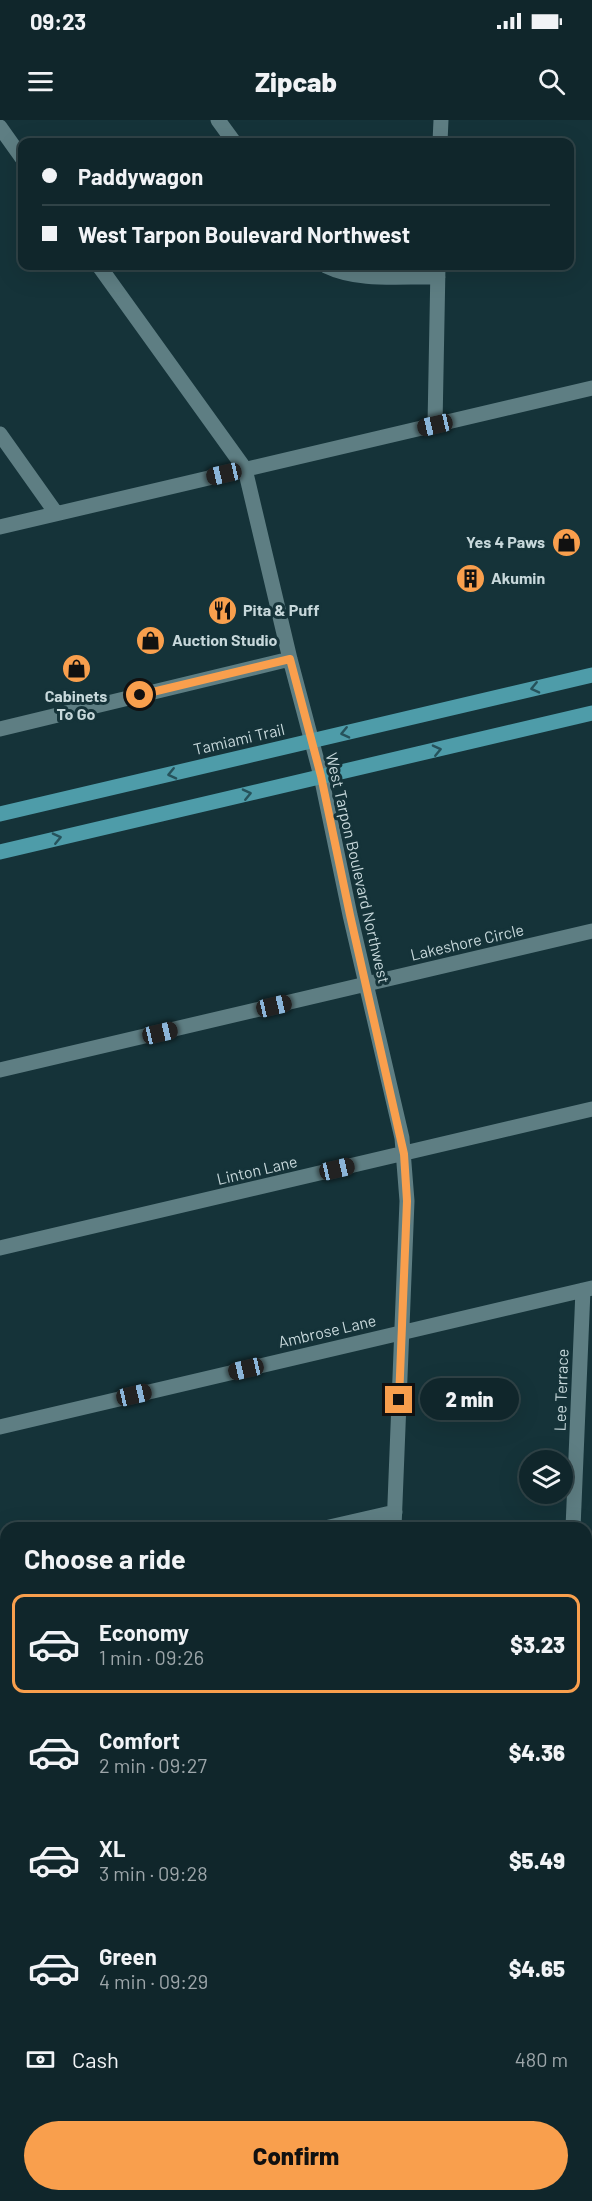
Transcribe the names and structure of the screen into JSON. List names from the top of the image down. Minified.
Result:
{"streets":{"main road":["Tamiami Trail"],"street":["West Tarpon Boulevard Northwest","Lakeshore Circle","Linton Lane","Ambrose Lane","Lee Terrace"]},"crossings":[["Tamiami Trail","West Tarpon Boulevard Northwest"],["West Tarpon Boulevard Northwest","Lakeshore Circle"],["West Tarpon Boulevard Northwest","Linton Lane"],["West Tarpon Boulevard Northwest","Ambrose Lane"],["Ambrose Lane","Lee Terrace"]],"places":{"shop":["Yes 4 Paws","Auction Studio","Cabinets To Go"],"building":["Akumin"],"restaurant":["Pita & Puff"]},"page":{"status":"09:23","header":"Zipcab","banner":["Paddywagon","West Tarpon Boulevard Northwest"],"bubble":"2 min","heading":"Choose a ride","list":[{"name":"Economy","note":"1 min · 09:26","value":"$3.23"},{"name":"Comfort","note":"2 min · 09:27","value":"$4.36"},{"name":"XL","note":"3 min · 09:28","value":"$5.49"},{"name":"Green","note":"4 min · 09:29","value":"$4.65"}],"pay":["Cash","480 m"],"buttons":"Confirm"}}
